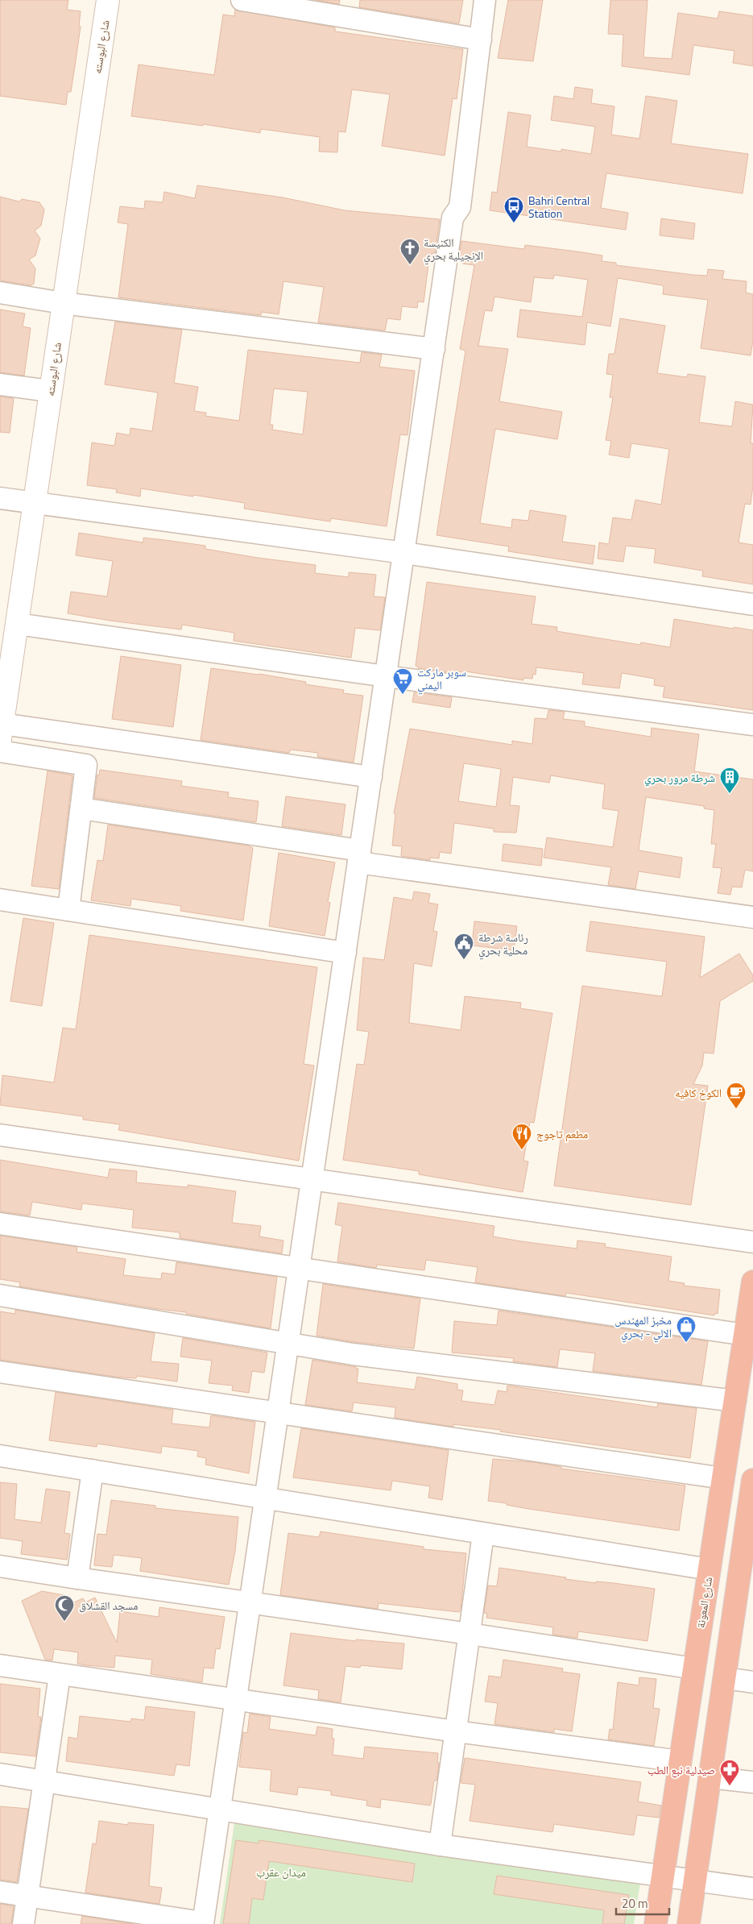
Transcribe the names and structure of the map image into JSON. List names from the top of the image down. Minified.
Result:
{"streets":{"highway":["شارع المعونة"],"street":["شارع البوسته"]},"parks":["ميدان عقرب"],"places":{"bus stop":["Bahri Central Station"],"church":["الكنيسة الإنجيلية بحري"],"supermarket":["سوبر ماركت اليمني"],"building":["شرطة مرور بحري"],"public building":["رئاسة شرطة محلية بحري"],"cafe":["الكوخ كافيه"],"restaurant":["مطعم تاجوج"],"shop":["مخبز المهندس الالي - بحري"],"mosque":["مسجد القشلاق"],"pharmacy":["صيدلية نبع الطب"]},"scale_bar":"20 m"}
